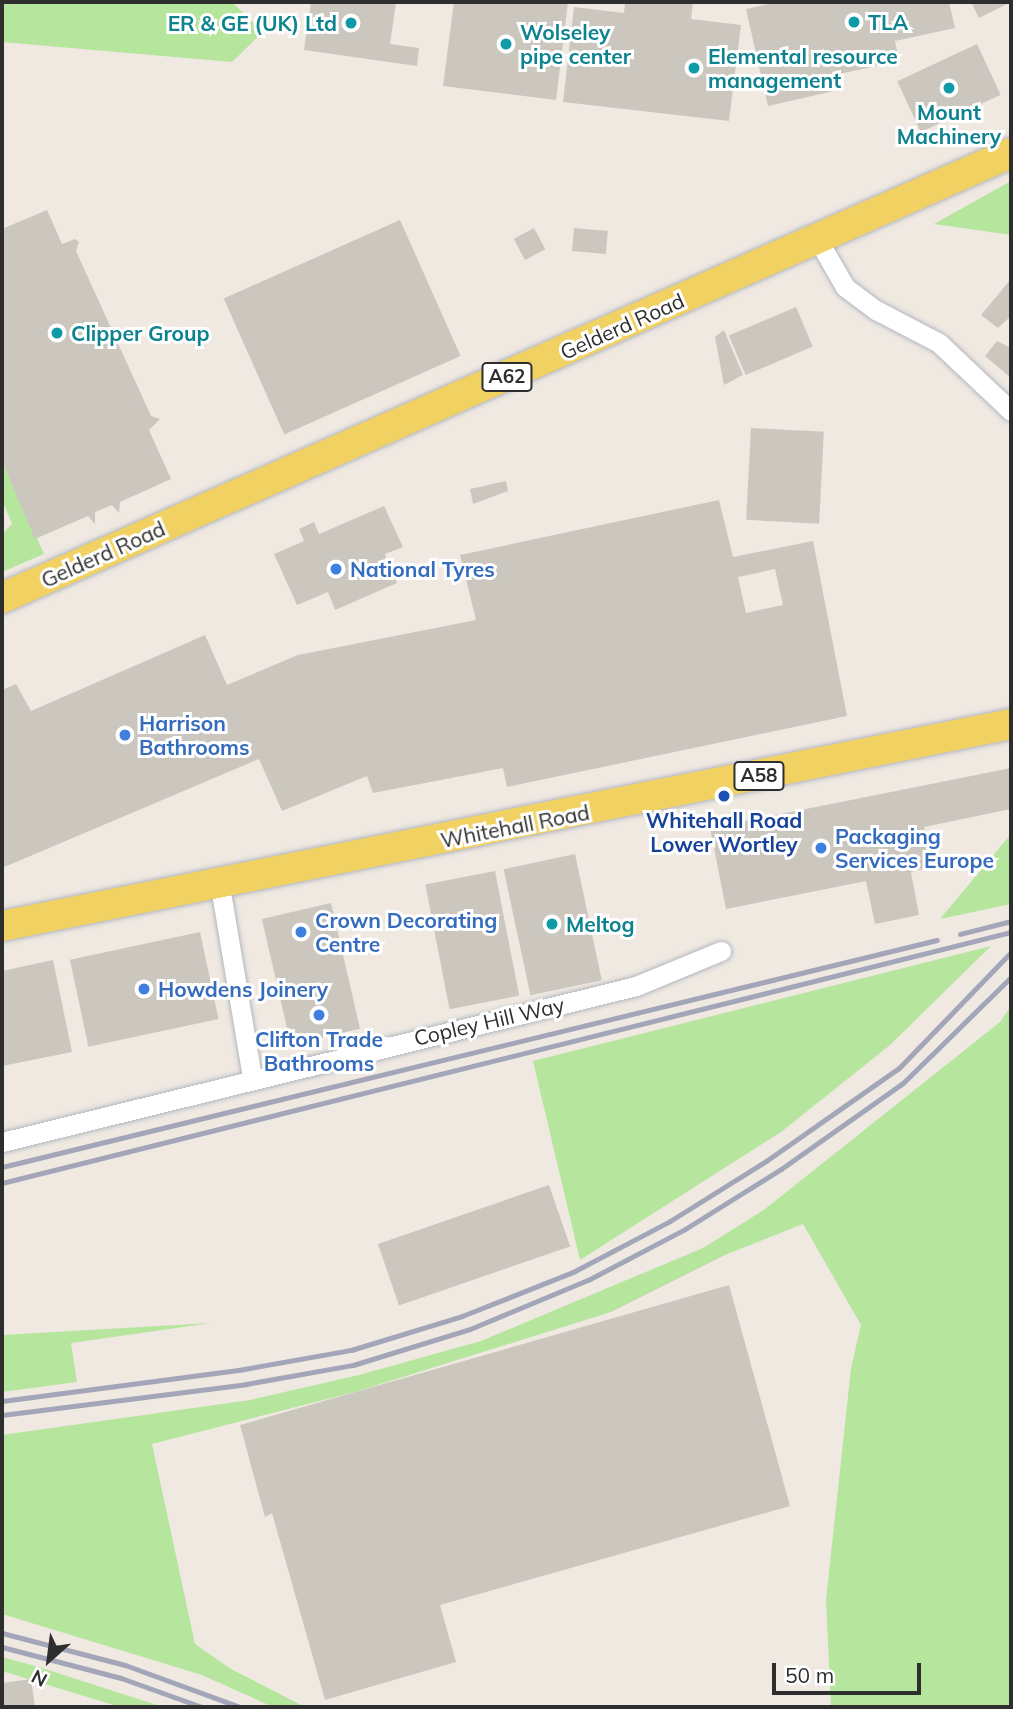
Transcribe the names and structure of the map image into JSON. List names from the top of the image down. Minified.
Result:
{"streets":{"main road":["Gelderd Road","A62","A58","Whitehall Road"],"street":["Copley Hill Way"]},"places":["TLA","ER & GE (UK) Ltd","Wolseley pipe center","Elemental resource management","Mount Machinery","Clipper Group","National Tyres","Harrison Bathrooms","Whitehall Road Lower Wortley","Packaging Services Europe","Meltog","Crown Decorating Centre","Howdens Joinery","Clifton Trade Bathrooms"],"scale_bar":"50 m","north":"bottom left"}
